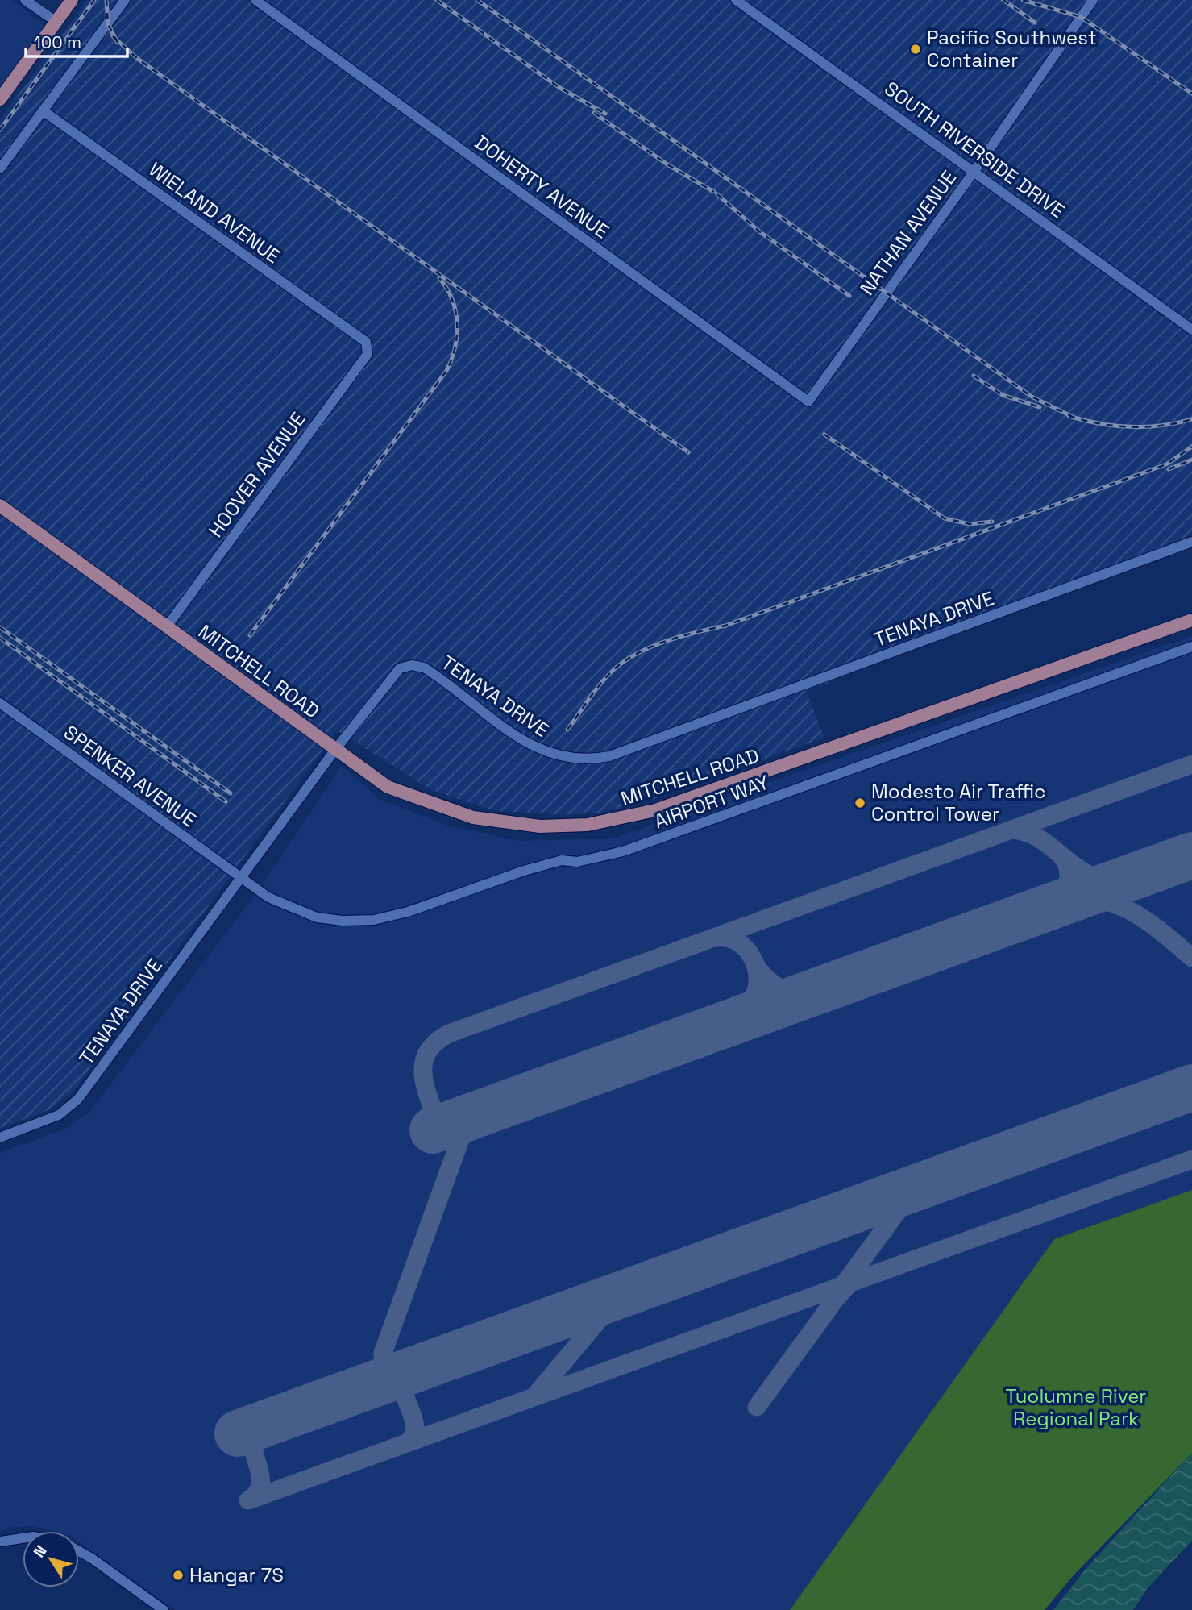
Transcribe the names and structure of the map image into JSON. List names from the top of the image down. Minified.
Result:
{"streets":{"main road":["MITCHELL ROAD"],"street":["SOUTH RIVERSIDE DRIVE","DOHERTY AVENUE","WIELAND AVENUE","NATHAN AVENUE","HOOVER AVENUE","TENAYA DRIVE","SPENKER AVENUE","AIRPORT WAY"]},"crossings":[["SOUTH RIVERSIDE DRIVE","NATHAN AVENUE"],["DOHERTY AVENUE","NATHAN AVENUE"],["WIELAND AVENUE","HOOVER AVENUE"],["HOOVER AVENUE","MITCHELL ROAD"],["TENAYA DRIVE","MITCHELL ROAD"],["TENAYA DRIVE","SPENKER AVENUE"],["TENAYA DRIVE","AIRPORT WAY"],["SPENKER AVENUE","AIRPORT WAY"]],"parks":["Tuolumne River Regional Park"],"places":["Pacific Southwest Container","Modesto Air Traffic Control Tower","Hangar 7S"],"scale_bar":"100 m","north":"top left"}
